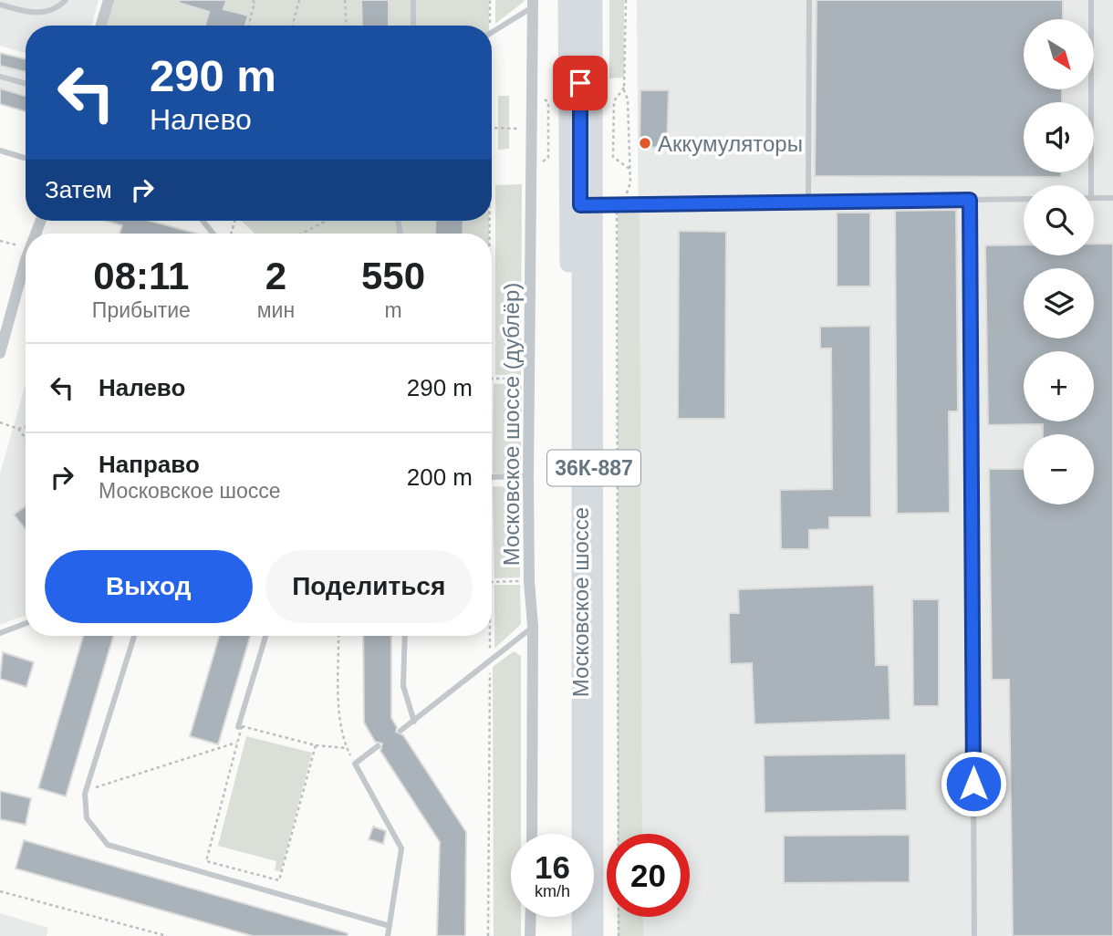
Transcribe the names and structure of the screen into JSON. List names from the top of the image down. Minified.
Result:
{"streets":{"main road":["36К-887","Московское шоссе"],"street":["Московское шоссе (дублёр)"]},"places":["Аккумуляторы"],"north":"bottom right","page":{"map_buttons":["+","−"],"turn":["290 m","Налево"],"then":"Затем","eta":["08:11","Прибытие","2","мин","550","m"],"list":[{"name":"Налево","value":"290 m"},{"name":"Направо","note":"Московское шоссе","value":"200 m"}],"buttons":["Выход","Поделиться"],"speed":"16 km/h","limit":"20"}}
